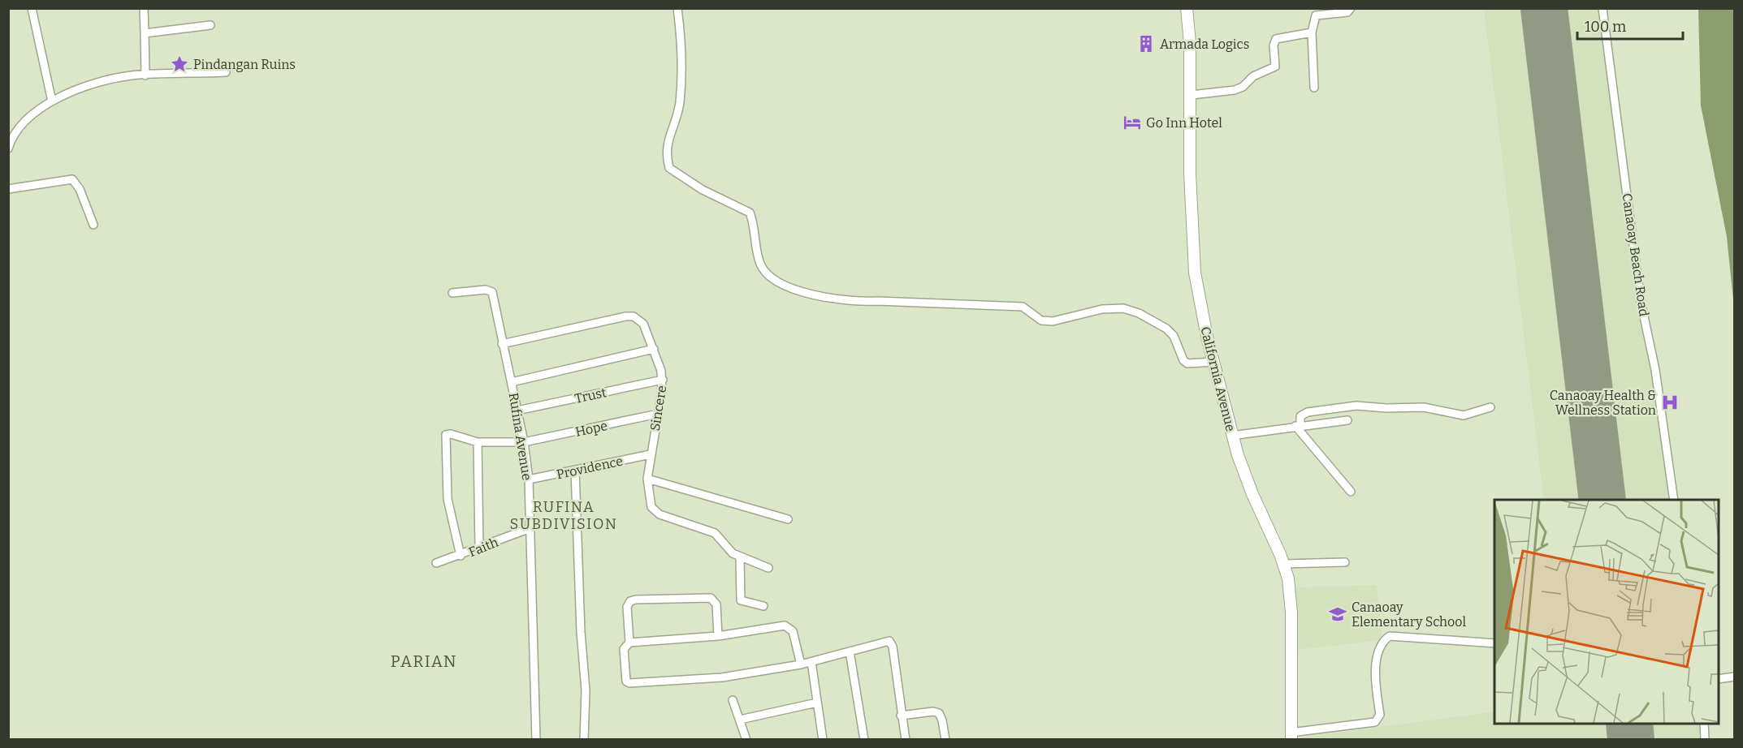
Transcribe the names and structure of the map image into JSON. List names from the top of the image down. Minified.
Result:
{"streets":{"street":["Canaoay Beach Road","California Avenue","Trust","Sincere","Hope","Rufina Avenue","Providence","Faith"]},"crossings":[["Trust","Sincere"],["Trust","Rufina Avenue"],["Sincere","Hope"],["Sincere","Rufina Avenue"],["Sincere","Providence"],["Hope","Rufina Avenue"],["Hope","Faith"],["Rufina Avenue","Providence"],["Rufina Avenue","Faith"]],"districts":["RUFINA SUBDIVISION","PARIAN"],"places":{"building":["Armada Logics"],"place":["Pindangan Ruins"],"hotel":["Go Inn Hotel"],"hospital":["Canaoay Health & Wellness Station"],"school or university":["Canaoay Elementary School"]},"scale_bar":"100 m"}
